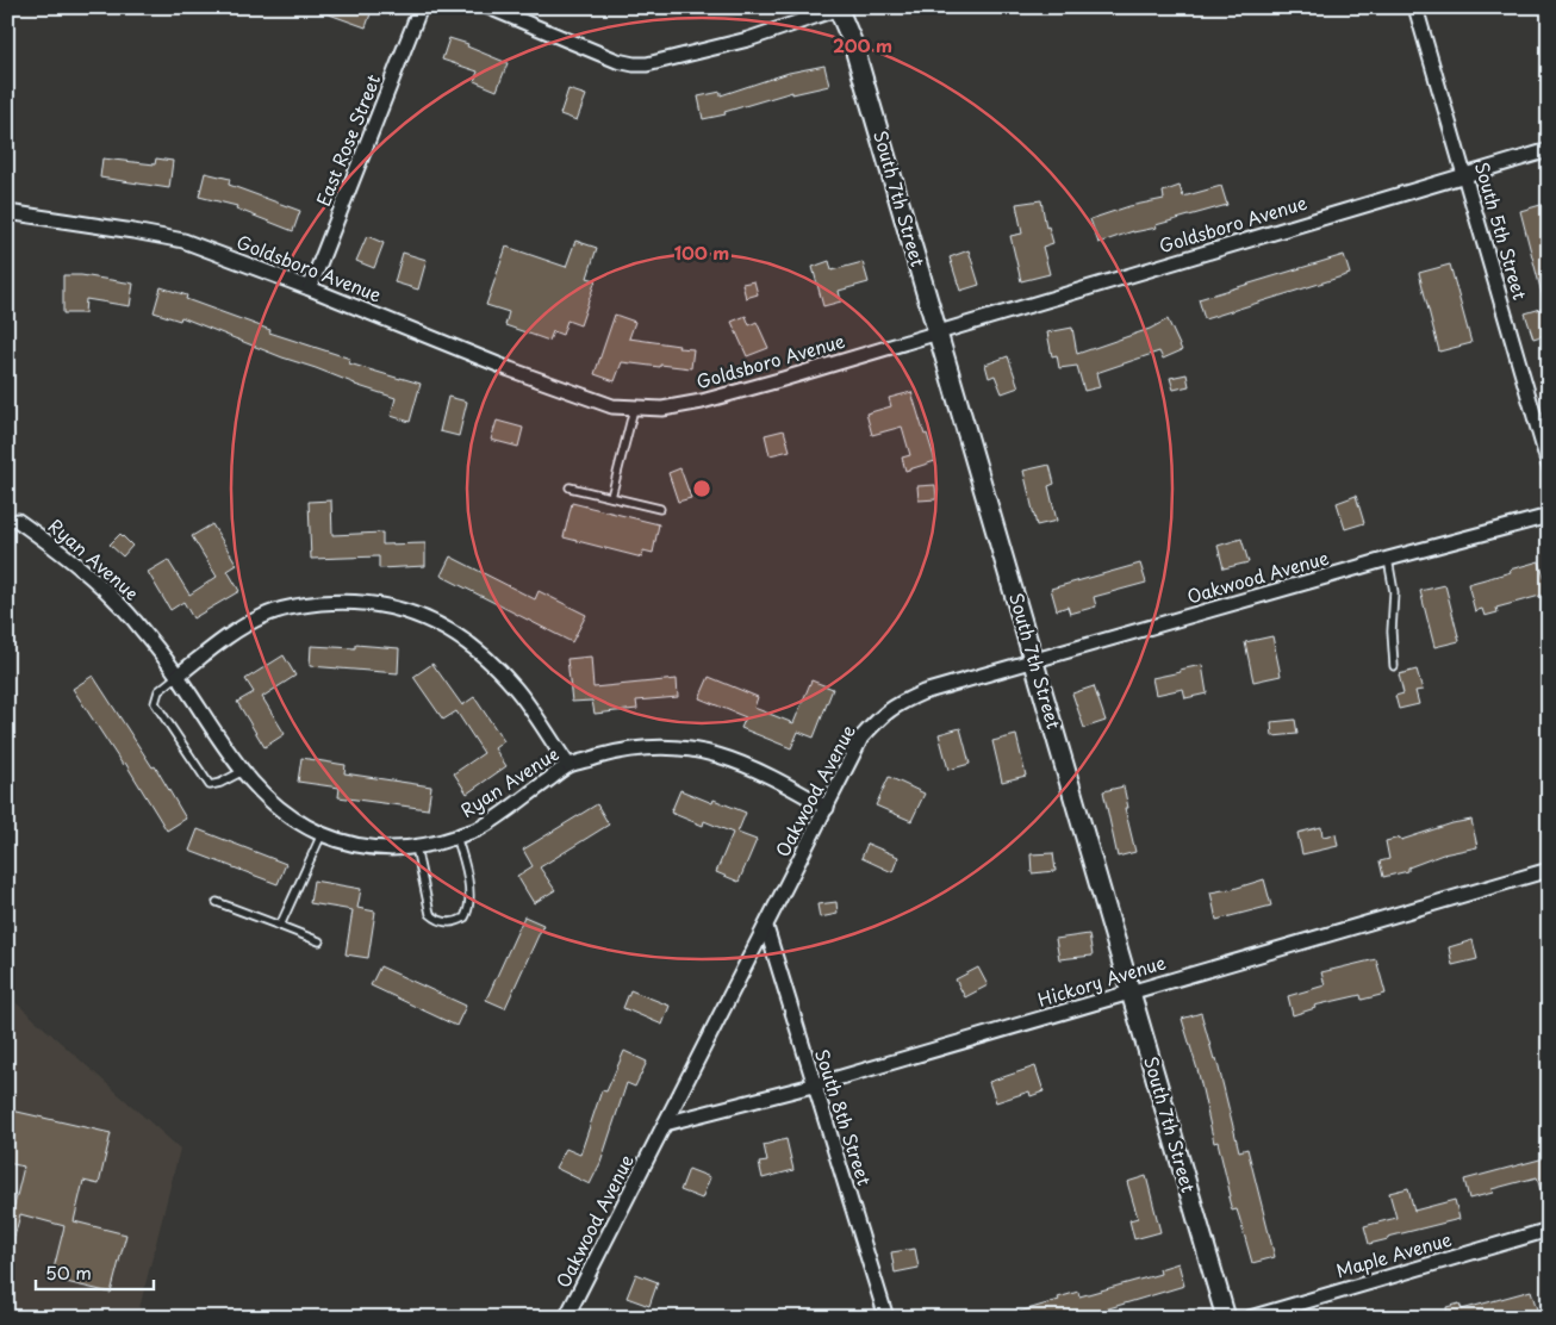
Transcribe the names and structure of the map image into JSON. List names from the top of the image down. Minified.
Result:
{"streets":{"street":["East Rose Street","South 7th Street","Goldsboro Avenue","South 5th Street","Ryan Avenue","Oakwood Avenue","Hickory Avenue","South 8th Street","Maple Avenue"]},"crossings":[["East Rose Street","Goldsboro Avenue"],["South 7th Street","Goldsboro Avenue"],["South 7th Street","Oakwood Avenue"],["South 7th Street","Hickory Avenue"],["Goldsboro Avenue","South 5th Street"],["Ryan Avenue","Oakwood Avenue"],["Oakwood Avenue","Hickory Avenue"],["Oakwood Avenue","South 8th Street"],["Hickory Avenue","South 8th Street"]],"scale_bar":"50 m","rings":["200 m","100 m"]}
